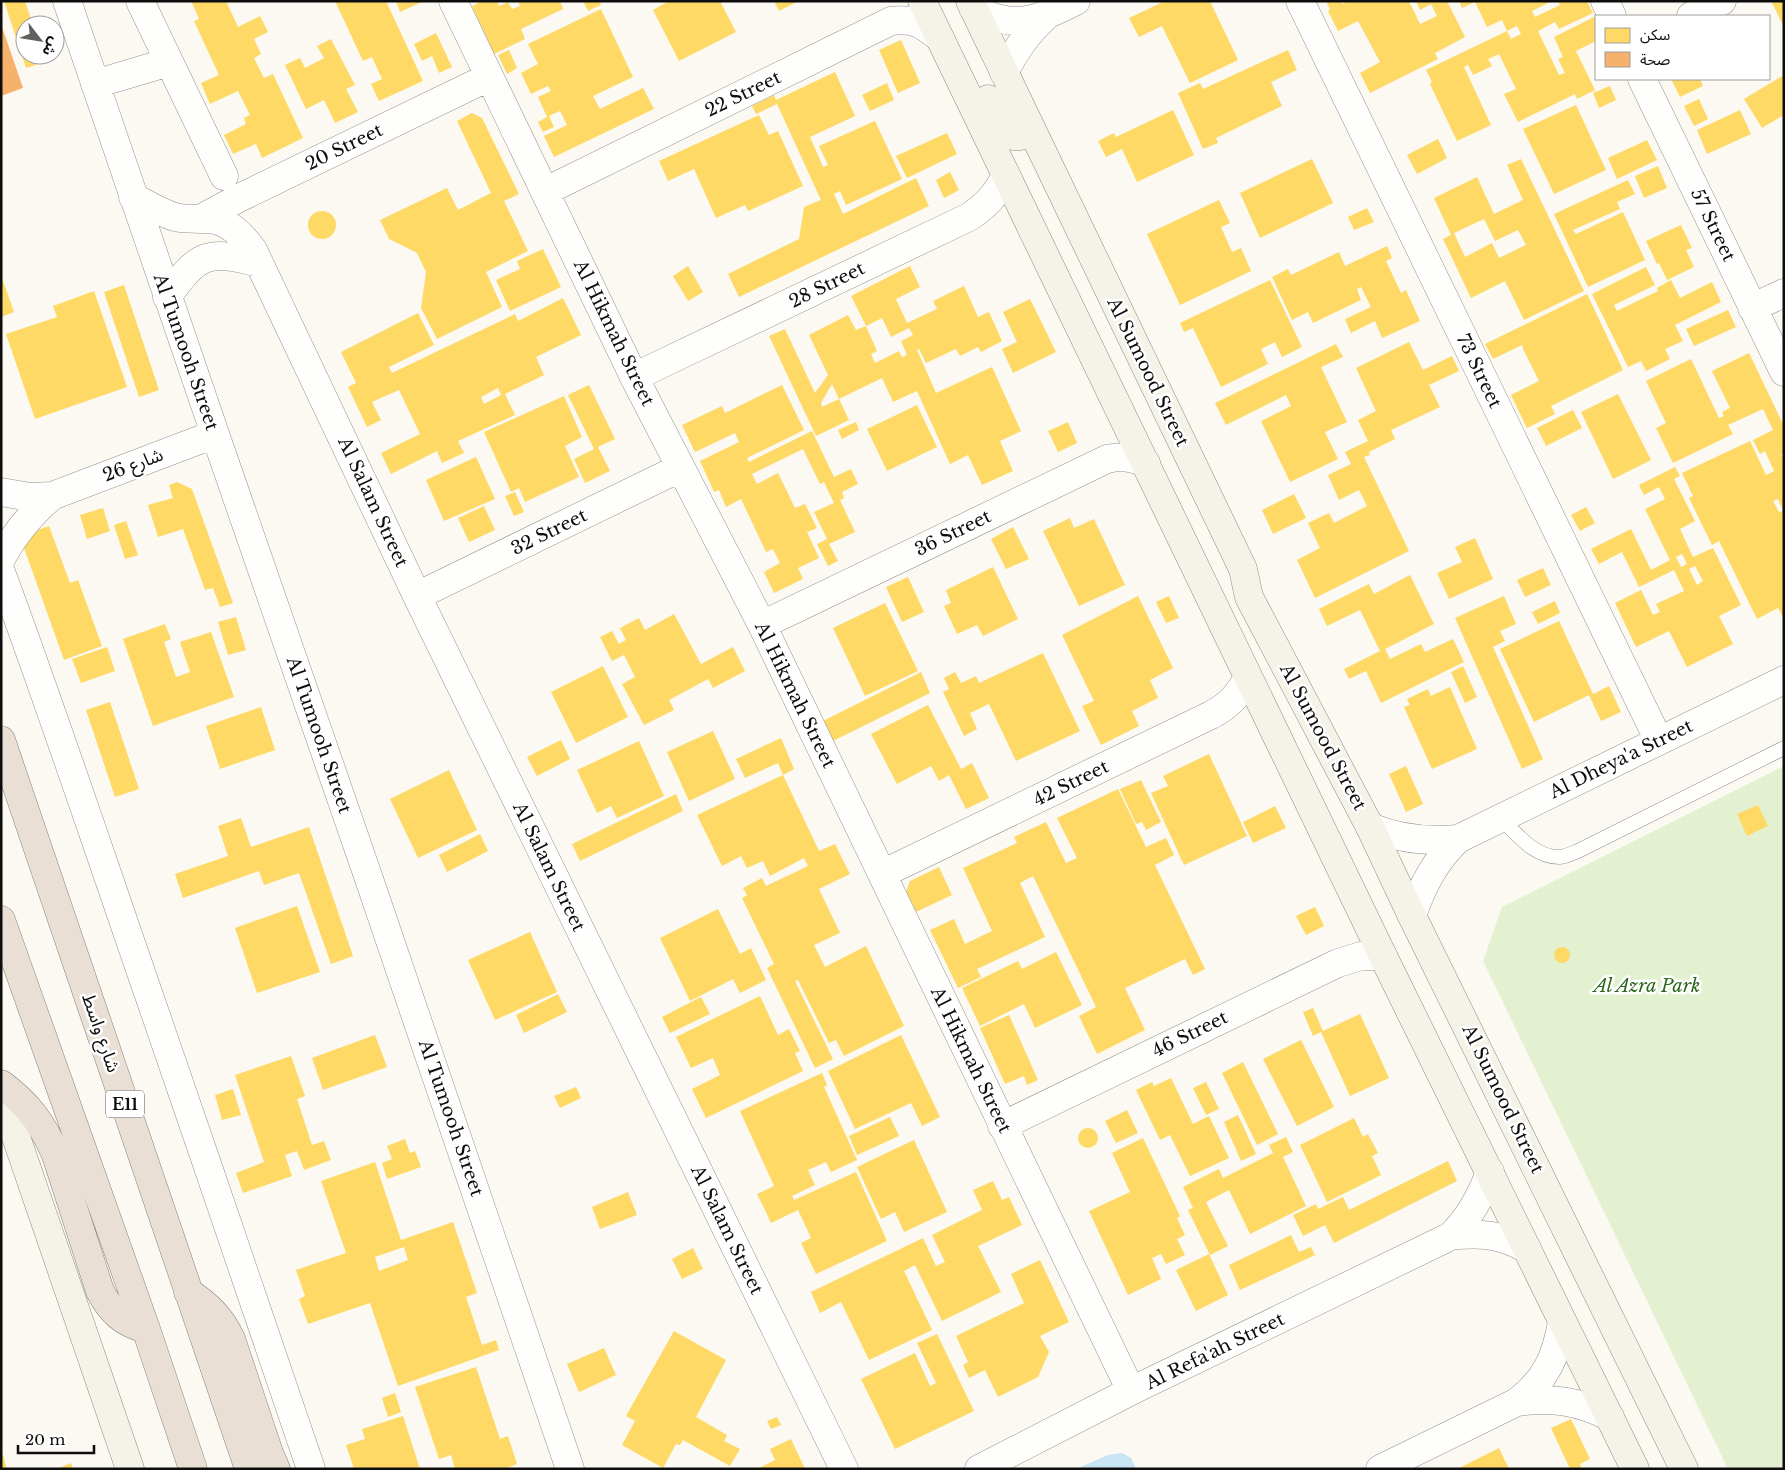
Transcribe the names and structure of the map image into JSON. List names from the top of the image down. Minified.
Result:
{"streets":{"highway":["شارع واسط","E11"],"street":["22 Street","20 Street","57 Street","28 Street","Al Hikmah Street","Al Tumooh Street","73 Street","Al Sumood Street","شارع 26","Al Salam Street","32 Street","36 Street","Al Dheya'a Street","42 Street","46 Street","Al Refa'ah Street"]},"crossings":[["22 Street","Al Hikmah Street"],["20 Street","Al Hikmah Street"],["20 Street","Al Salam Street"],["28 Street","Al Hikmah Street"],["Al Hikmah Street","32 Street"],["Al Hikmah Street","36 Street"],["Al Hikmah Street","42 Street"],["Al Hikmah Street","46 Street"],["Al Hikmah Street","Al Refa'ah Street"],["Al Tumooh Street","شارع 26"],["Al Tumooh Street","Al Salam Street"],["73 Street","Al Dheya'a Street"],["Al Sumood Street","Al Dheya'a Street"],["Al Salam Street","32 Street"]],"parks":["Al Azra Park"],"legend":["سكن","صحة"],"scale_bar":"20 m","north":"bottom right"}
